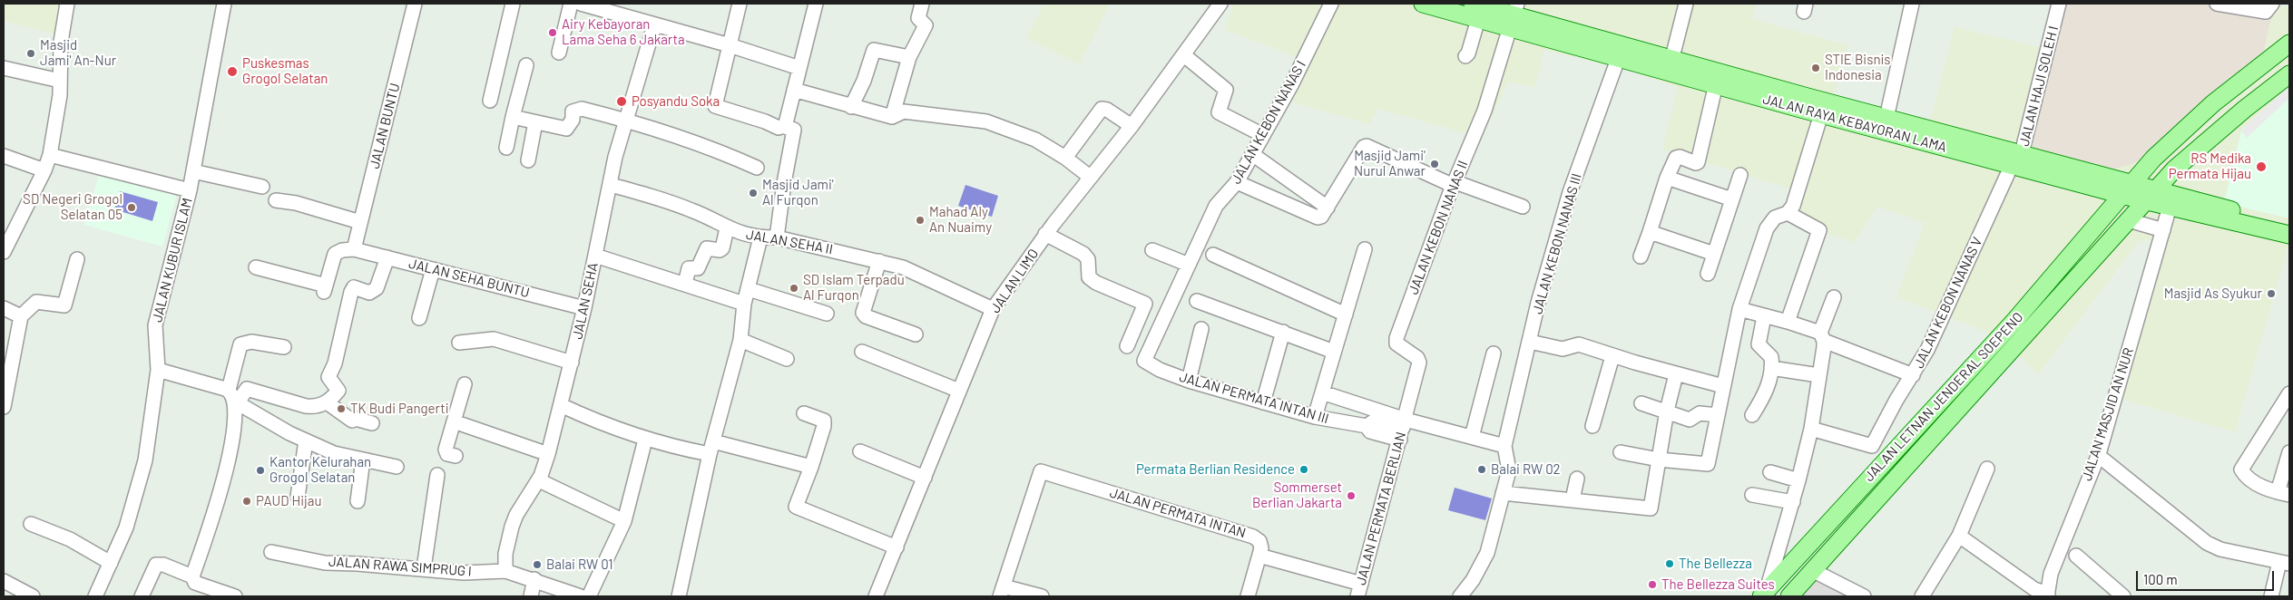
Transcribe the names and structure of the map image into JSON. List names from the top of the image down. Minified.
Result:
{"streets":{"main road":["JALAN RAYA KEBAYORAN LAMA","JALAN LETNAN JENDERAL SOEPENO"],"street":["JALAN HAJI SOLEH I","JALAN KEBON NANAS I","JALAN BUNTU","JALAN KEBON NANAS II","JALAN SEHA II","JALAN KEBON NANAS III","JALAN KUBUR ISLAM","JALAN SEHA BUNTU","JALAN LIMO","JALAN SEHA","JALAN KEBON NANAS V","JALAN PERMATA INTAN III","JALAN MASJID AN NUR","JALAN PERMATA BERLIAN","JALAN PERMATA INTAN","JALAN RAWA SIMPRUG I"]},"crossings":[["JALAN HAJI SOLEH I","JALAN RAYA KEBAYORAN LAMA"],["JALAN HAJI SOLEH I","JALAN KEBON NANAS V"],["JALAN KEBON NANAS I","JALAN PERMATA INTAN III"],["JALAN RAYA KEBAYORAN LAMA","JALAN KEBON NANAS II"],["JALAN RAYA KEBAYORAN LAMA","JALAN KEBON NANAS III"],["JALAN RAYA KEBAYORAN LAMA","JALAN KEBON NANAS V"],["JALAN RAYA KEBAYORAN LAMA","JALAN LETNAN JENDERAL SOEPENO"],["JALAN RAYA KEBAYORAN LAMA","JALAN MASJID AN NUR"],["JALAN BUNTU","JALAN SEHA BUNTU"],["JALAN KEBON NANAS II","JALAN PERMATA INTAN III"],["JALAN KEBON NANAS II","JALAN PERMATA BERLIAN"],["JALAN SEHA II","JALAN LIMO"],["JALAN SEHA II","JALAN SEHA"],["JALAN SEHA BUNTU","JALAN SEHA"],["JALAN SEHA","JALAN RAWA SIMPRUG I"],["JALAN PERMATA INTAN III","JALAN PERMATA BERLIAN"]],"places":["Airy Kebayoran Lama Seha 6 Jakarta","Masjid Jami' An-Nur","STIE Bisnis Indonesia","Puskesmas Grogol Selatan","Posyandu Soka","Masjid Jami' Nurul Anwar","RS Medika Permata Hijau","Masjid Jami' Al Furqon","SD Negeri Grogol Selatan 05","Mahad Aly An Nuaimy","SD Islam Terpadu Al Furqon","Masjid As Syukur","TK Budi Pangerti","Permata Berlian Residence","Balai RW 02","Kantor Kelurahan Grogol Selatan","Sommerset Berlian Jakarta","PAUD Hijau","The Bellezza","Balai RW 01","The Bellezza Suites"],"scale_bar":"100 m"}
